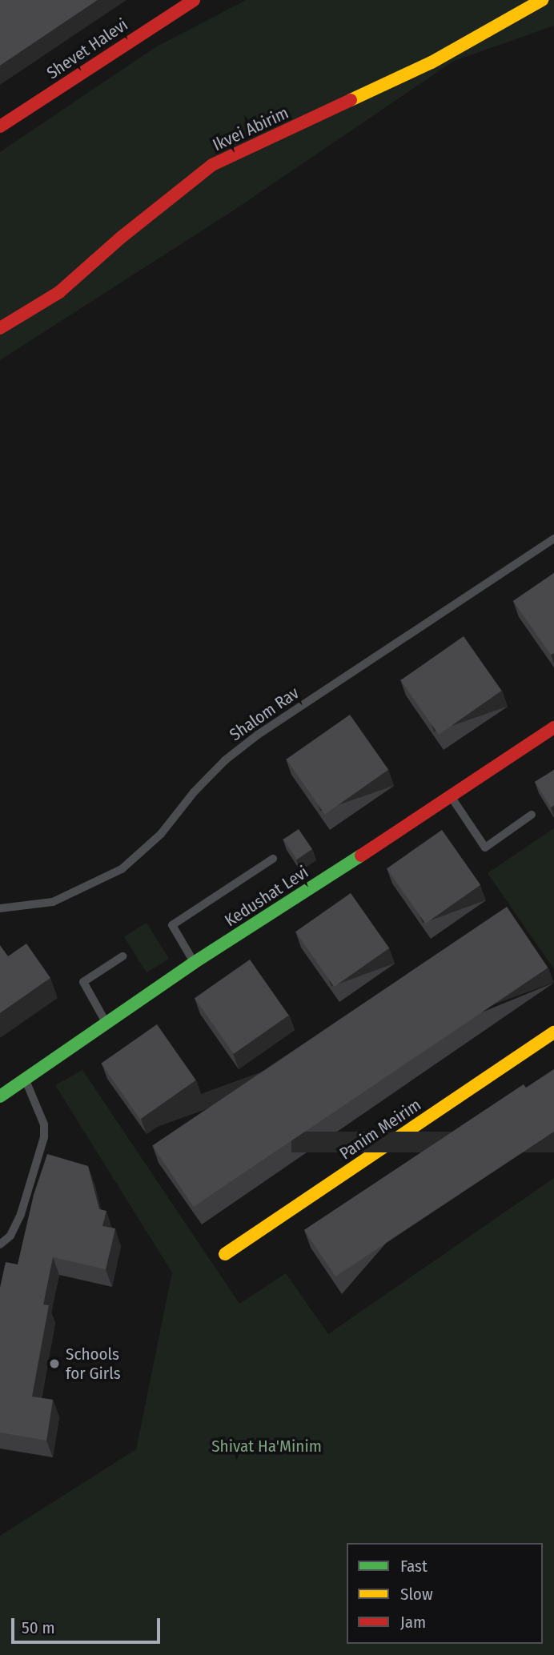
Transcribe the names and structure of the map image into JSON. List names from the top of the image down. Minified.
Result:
{"streets":{"street":["Shevet Halevi","Ikvei Abirim","Kedushat Levi","Panim Meirim"],"lane":["Shalom Rav"]},"parks":["Shivat Ha'Minim"],"places":["Schools for Girls"],"legend":["Fast","Slow","Jam"],"scale_bar":"50 m"}
